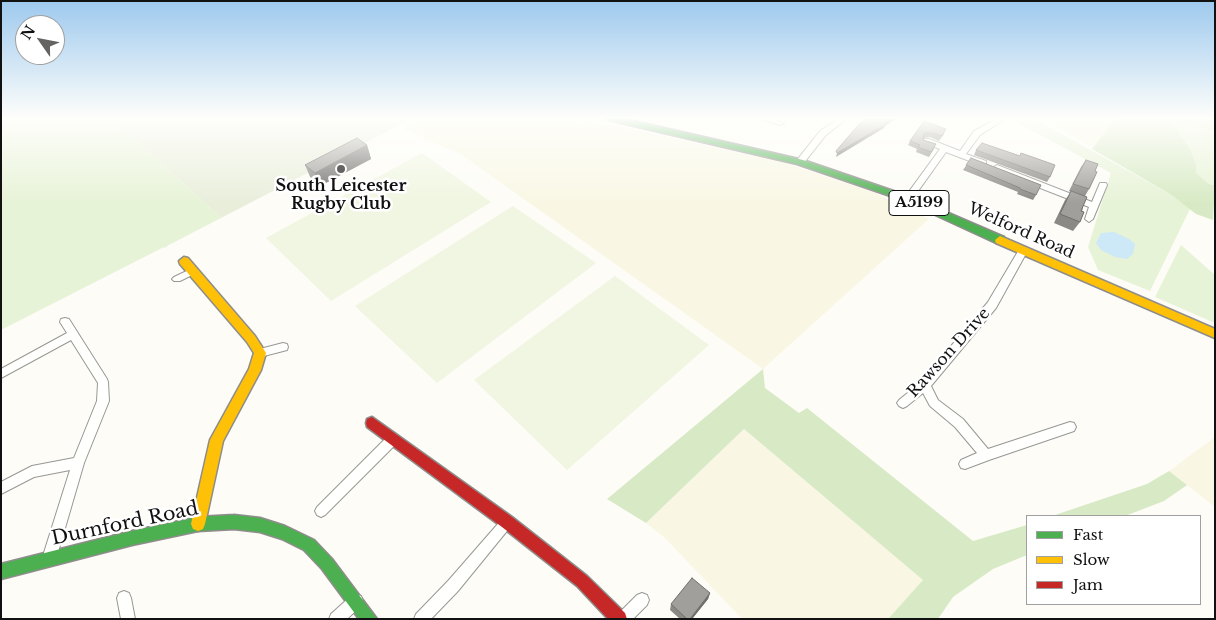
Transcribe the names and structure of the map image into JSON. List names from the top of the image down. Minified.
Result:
{"streets":{"street":["A5199","Welford Road","Rawson Drive","Durnford Road"]},"crossings":[["Welford Road","Rawson Drive"]],"places":["South Leicester Rugby Club"],"legend":["Fast","Slow","Jam"],"north":"top left"}
